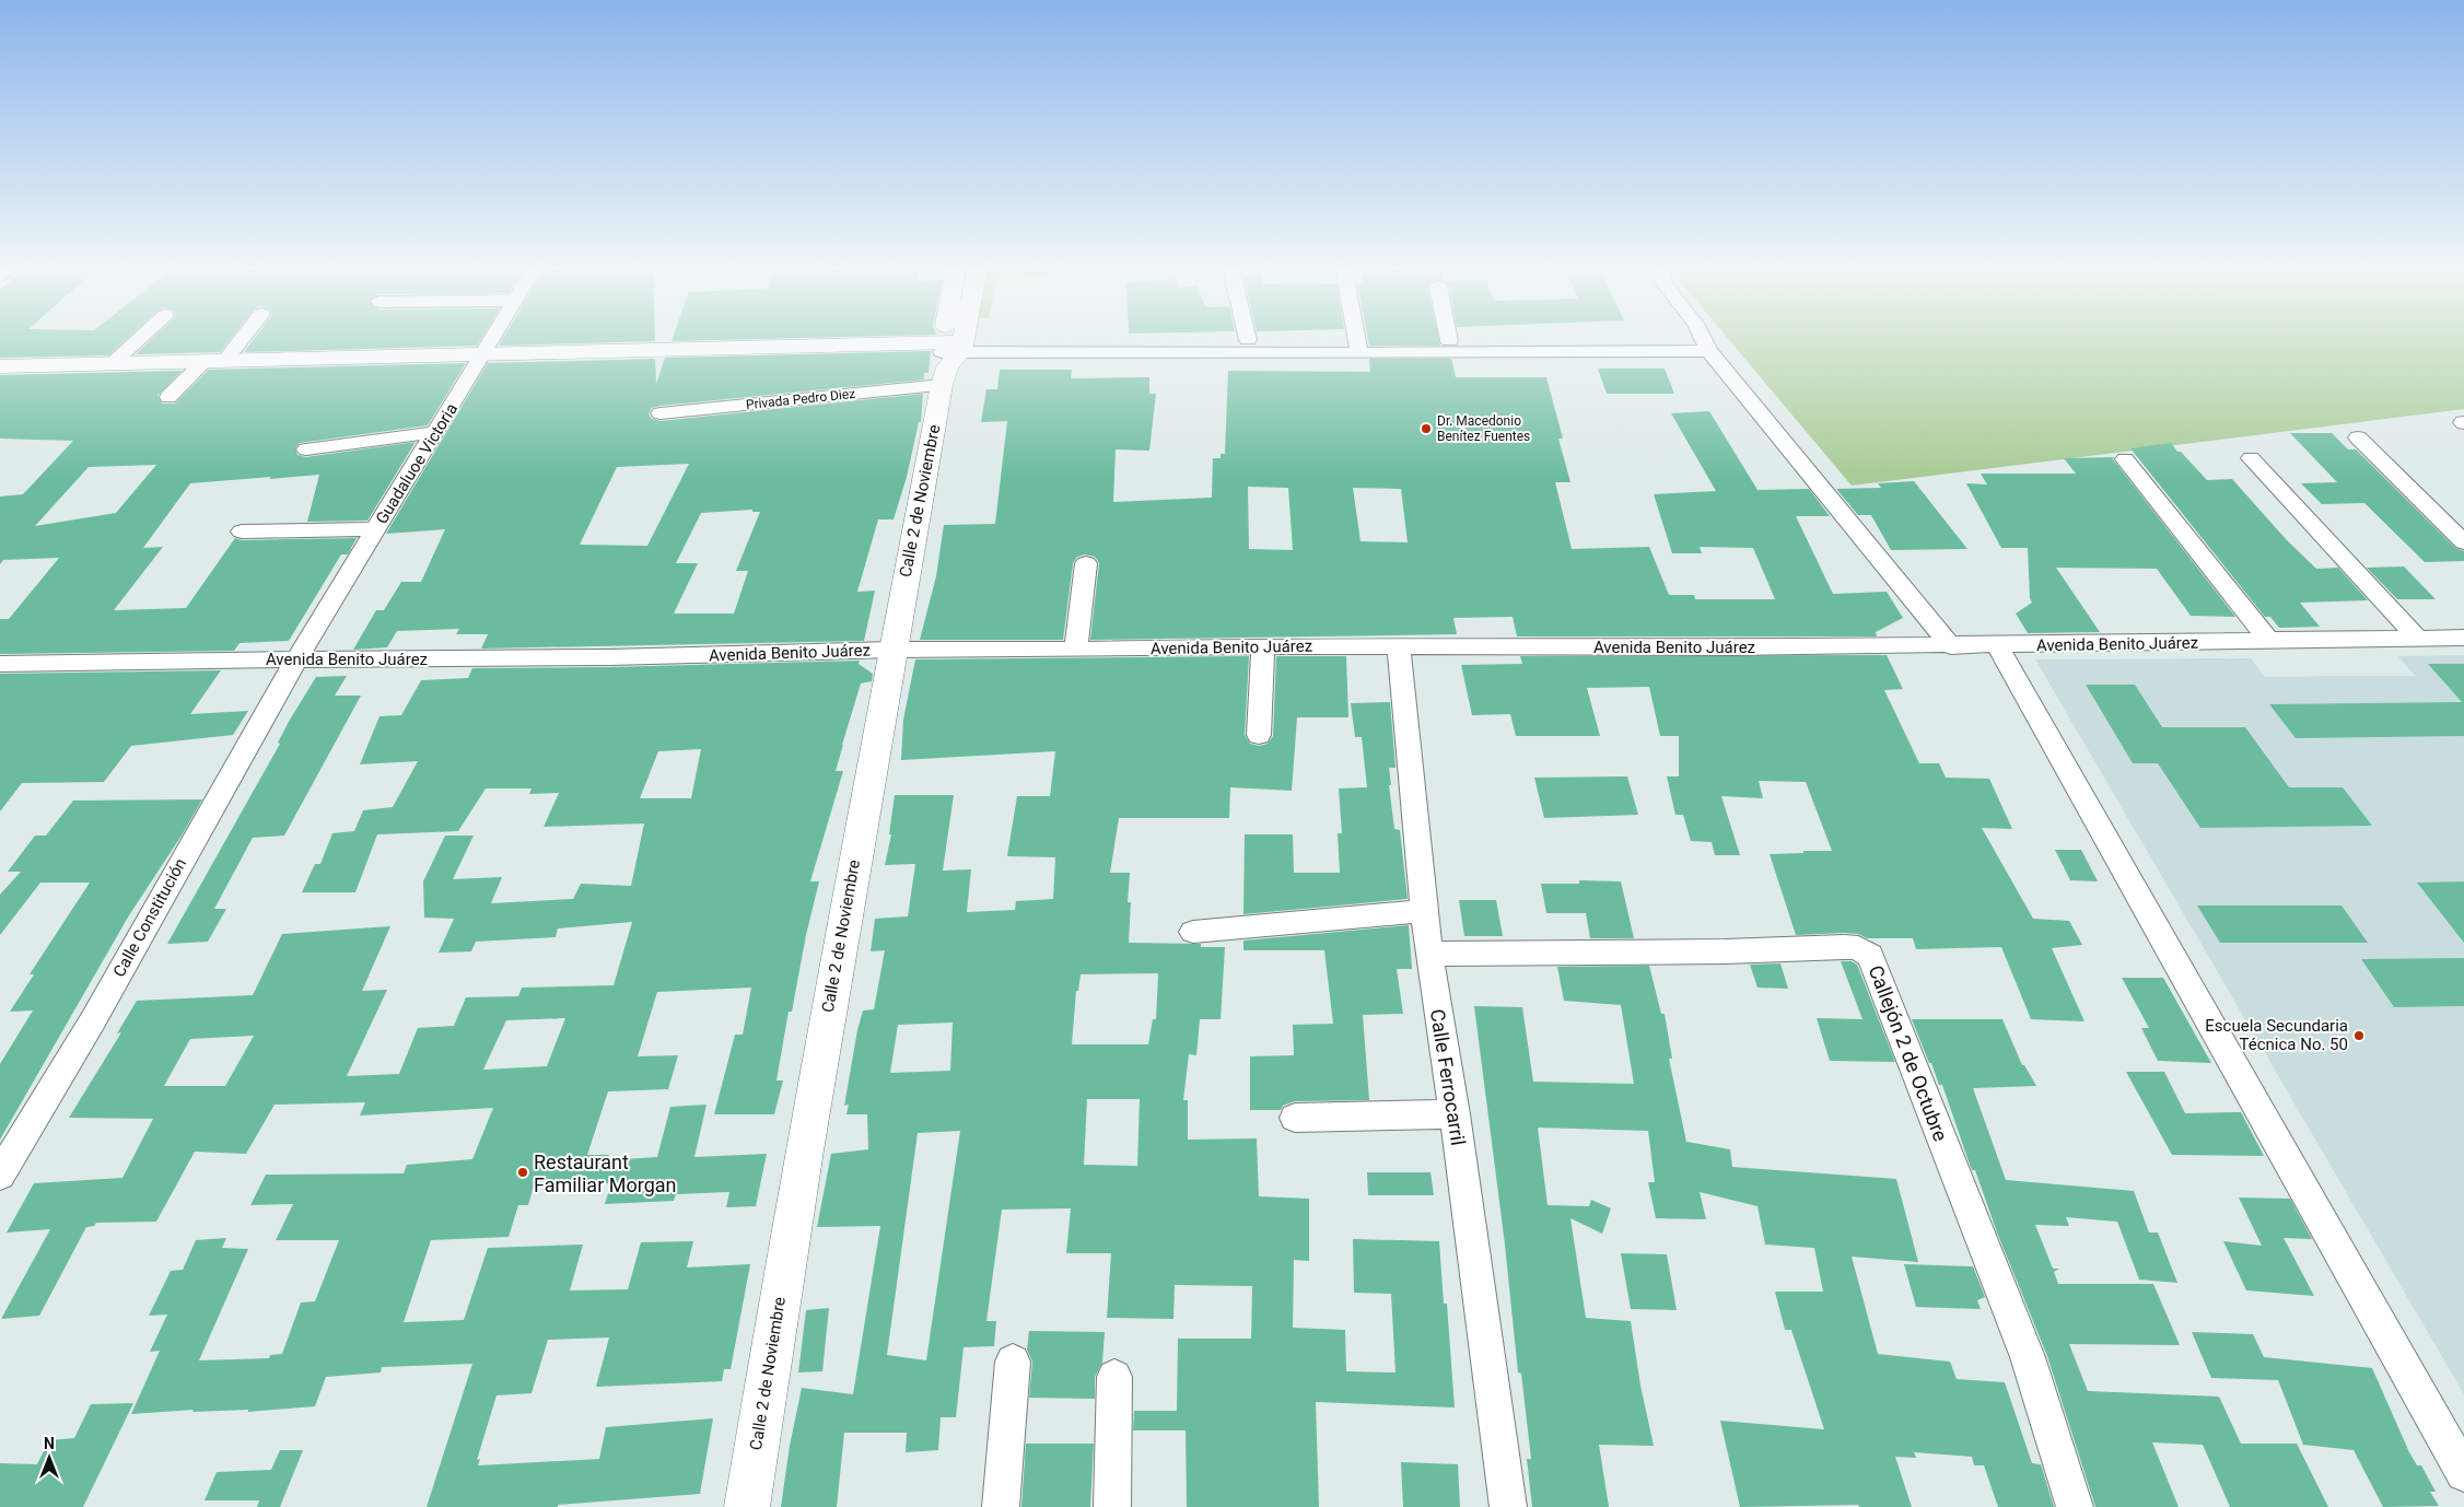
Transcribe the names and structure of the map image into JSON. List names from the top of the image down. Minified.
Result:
{"streets":{"street":["Privada Pedro Diez","Guadaluoe Victoria","Calle 2 de Noviembre","Avenida Benito Juárez","Calle Constitución","Callejón 2 de Octubre","Calle Ferrocarril"]},"crossings":[["Privada Pedro Diez","Calle 2 de Noviembre"],["Guadaluoe Victoria","Avenida Benito Juárez"],["Guadaluoe Victoria","Calle Constitución"],["Calle 2 de Noviembre","Avenida Benito Juárez"],["Avenida Benito Juárez","Calle Constitución"],["Avenida Benito Juárez","Calle Ferrocarril"],["Callejón 2 de Octubre","Calle Ferrocarril"]],"places":["Dr. Macedonio Benítez Fuentes","Escuela Secundaria Técnica No. 50","Restaurant Familiar Morgan"],"north":"top"}
